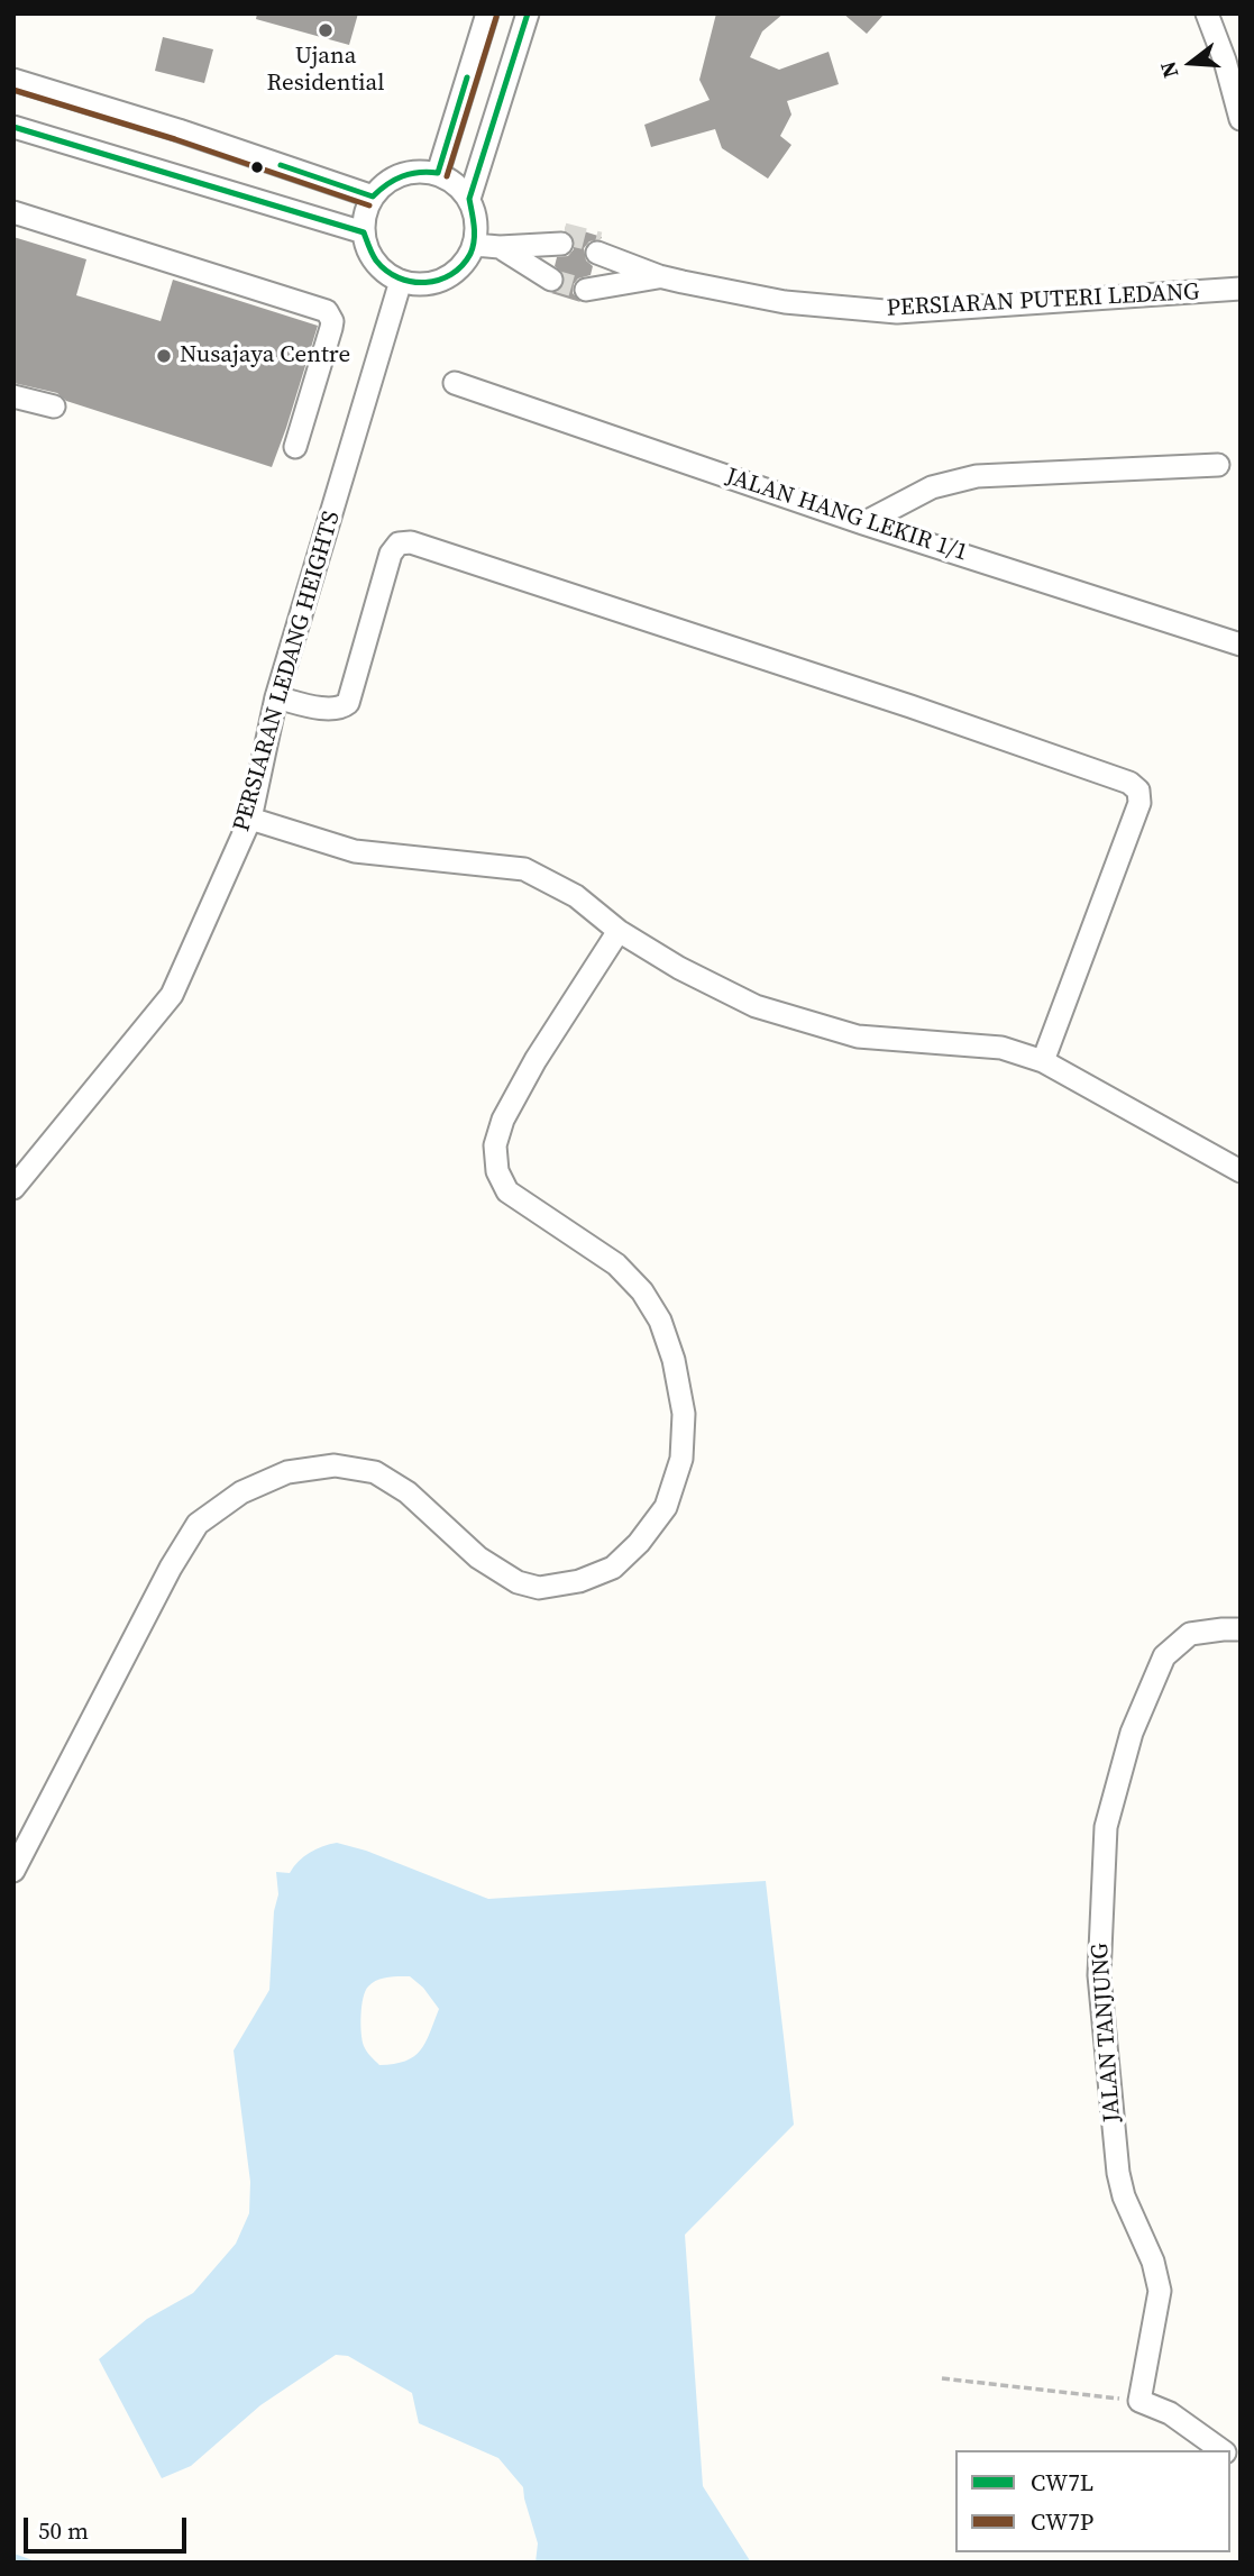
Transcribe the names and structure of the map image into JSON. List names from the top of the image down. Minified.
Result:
{"streets":{"street":["PERSIARAN PUTERI LEDANG","JALAN HANG LEKIR 1/1","PERSIARAN LEDANG HEIGHTS","JALAN TANJUNG"]},"places":["Ujana Residential","Nusajaya Centre"],"lines":["transit line CW7L","transit line CW7P"],"legend":["CW7L","CW7P"],"scale_bar":"50 m","north":"left"}
